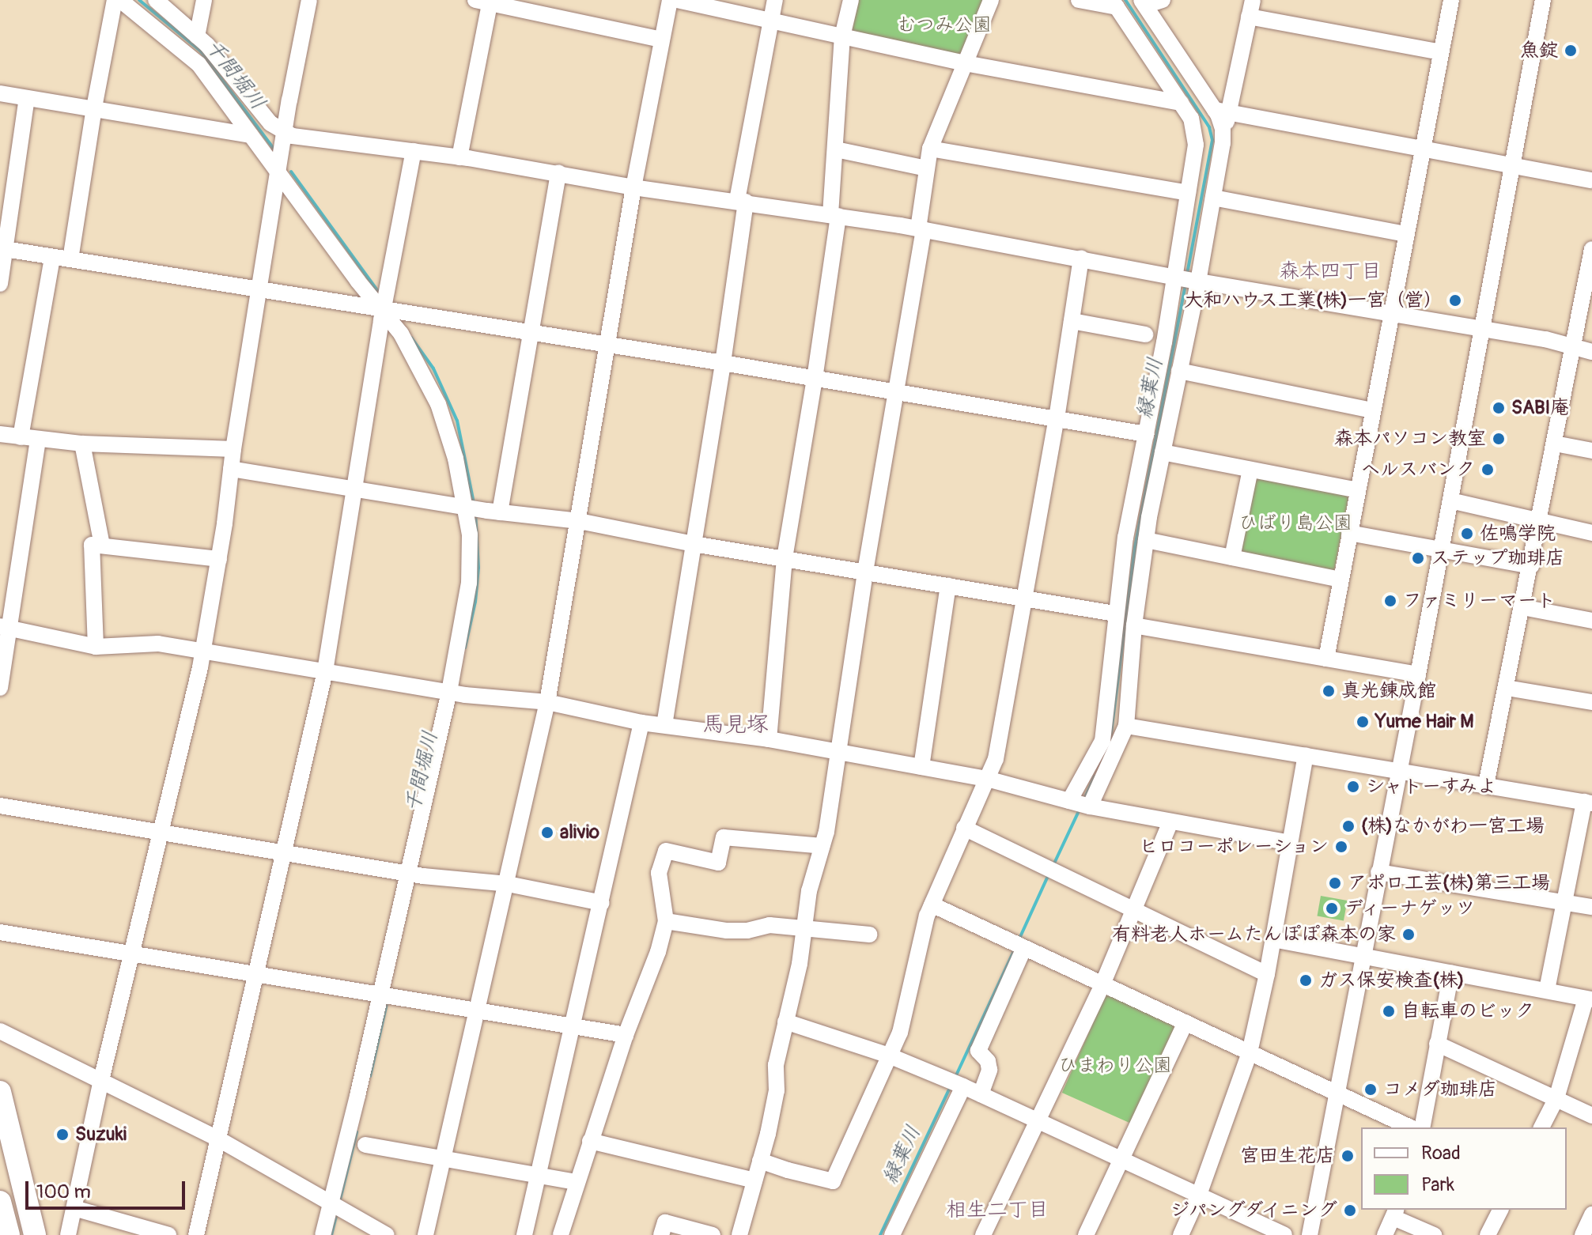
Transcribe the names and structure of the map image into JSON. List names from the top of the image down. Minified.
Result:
{"districts":["森本四丁目","馬見塚","相生二丁目"],"water":["千間堀川","縁葉川"],"parks":["むつみ公園","ひばり島公園","ひまわり公園"],"places":["魚錠","大和ハウス工業(株)一宮（営）","SABI庵","森本パソコン教室","ヘルスバンク","佐鳴学院","ステップ珈琲店","ファミリーマート","真光錬成館","Yume Hair M","シャトーすみよ","(株)なかがわ一宮工場","alivio","ヒロコーポレーション","アポロ工芸(株)第三工場","ディーナゲッツ","有料老人ホームたんぽぽ森本の家","ガス保安検査(株)","自転車のビック","コメダ珈琲店","Suzuki","宮田生花店","ジパングダイニング"],"legend":["Road","Park"],"scale_bar":"100 m"}
